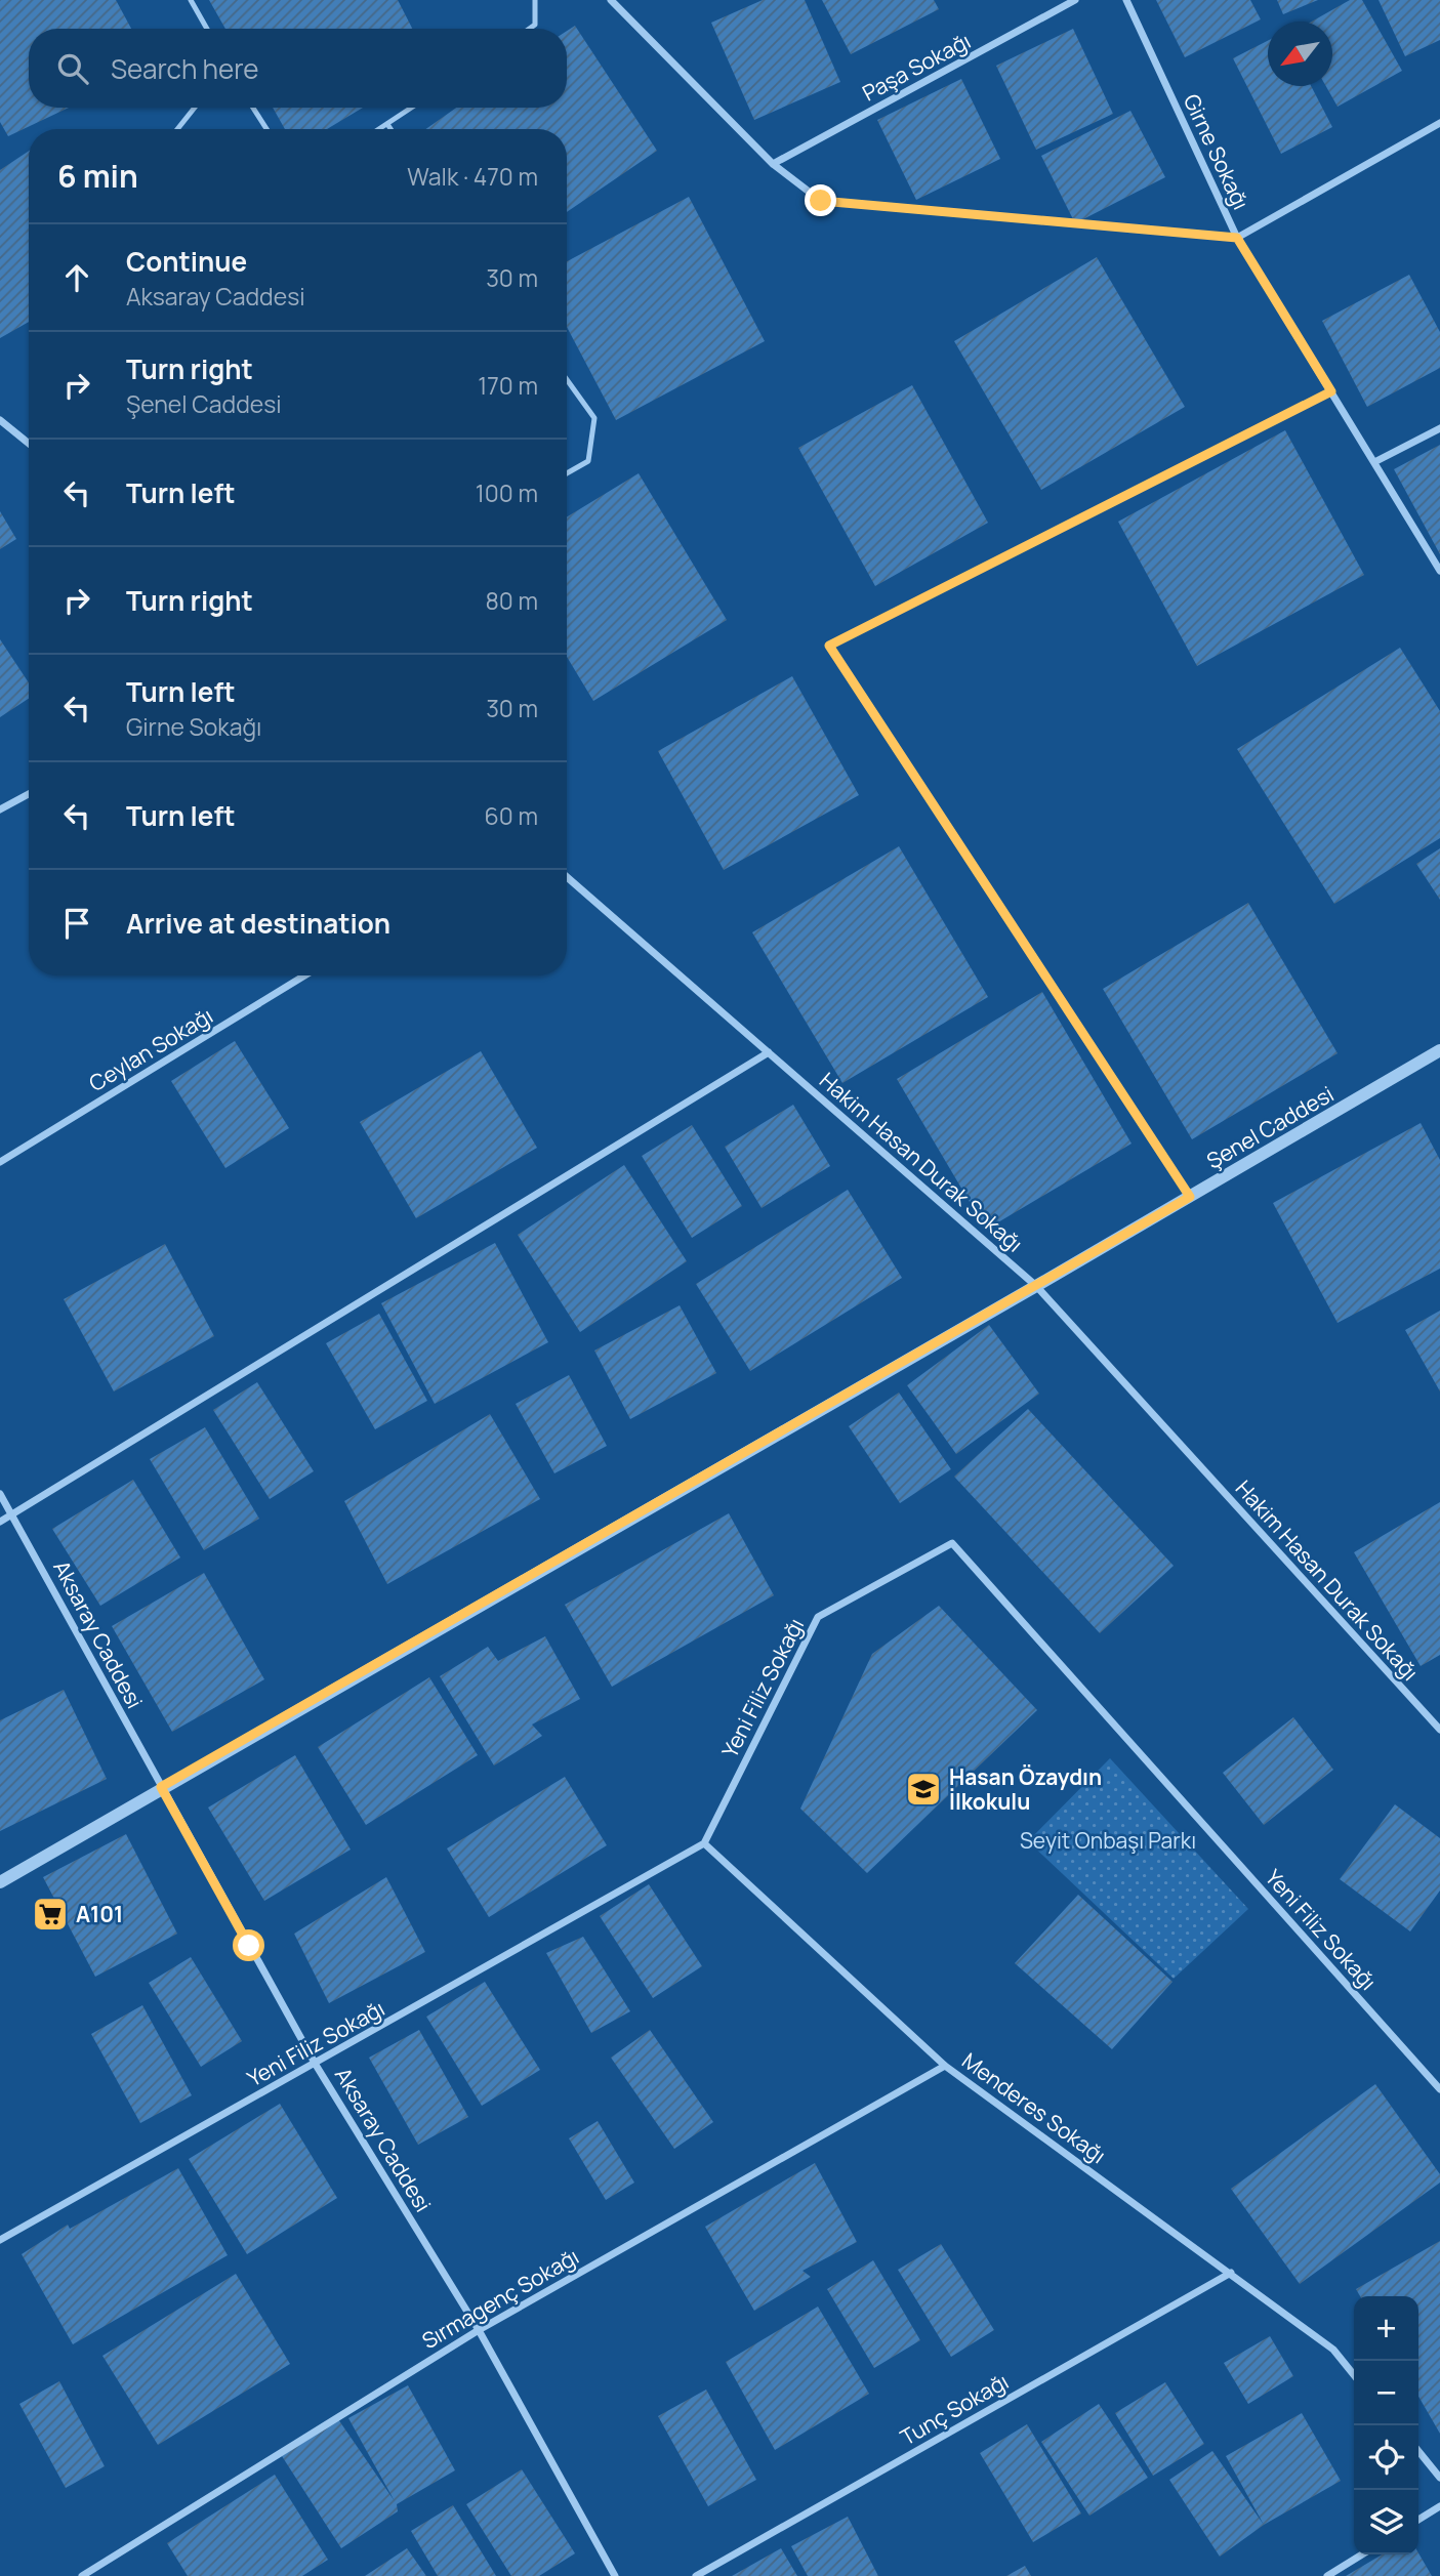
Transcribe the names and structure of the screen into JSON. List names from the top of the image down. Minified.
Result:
{"streets":{"street":["Paşa Sokağı","Girne Sokağı","Ceylan Sokağı","Şenel Caddesi","Hakim Hasan Durak Sokağı","Aksaray Caddesi","Yeni Filiz Sokağı","Menderes Sokağı","Sırmagenç Sokağı","Tunç Sokağı"]},"crossings":[["Şenel Caddesi","Hakim Hasan Durak Sokağı"],["Şenel Caddesi","Aksaray Caddesi"],["Aksaray Caddesi","Yeni Filiz Sokağı"],["Aksaray Caddesi","Sırmagenç Sokağı"],["Yeni Filiz Sokağı","Menderes Sokağı"],["Menderes Sokağı","Sırmagenç Sokağı"],["Menderes Sokağı","Tunç Sokağı"]],"parks":["Seyit Onbaşı Parkı"],"places":{"school or university":["Hasan Özaydın İlkokulu"],"supermarket":["A101"]},"north":"bottom left","page":{"search":"Search here","heading":["6 min","Walk · 470 m"],"list":[["Continue","Aksaray Caddesi","30 m"],["Turn right","Şenel Caddesi","170 m"],["Turn left","100 m"],["Turn right","80 m"],["Turn left","Girne Sokağı","30 m"],["Turn left","60 m"],"Arrive at destination"],"map_buttons":["+","−"]}}
